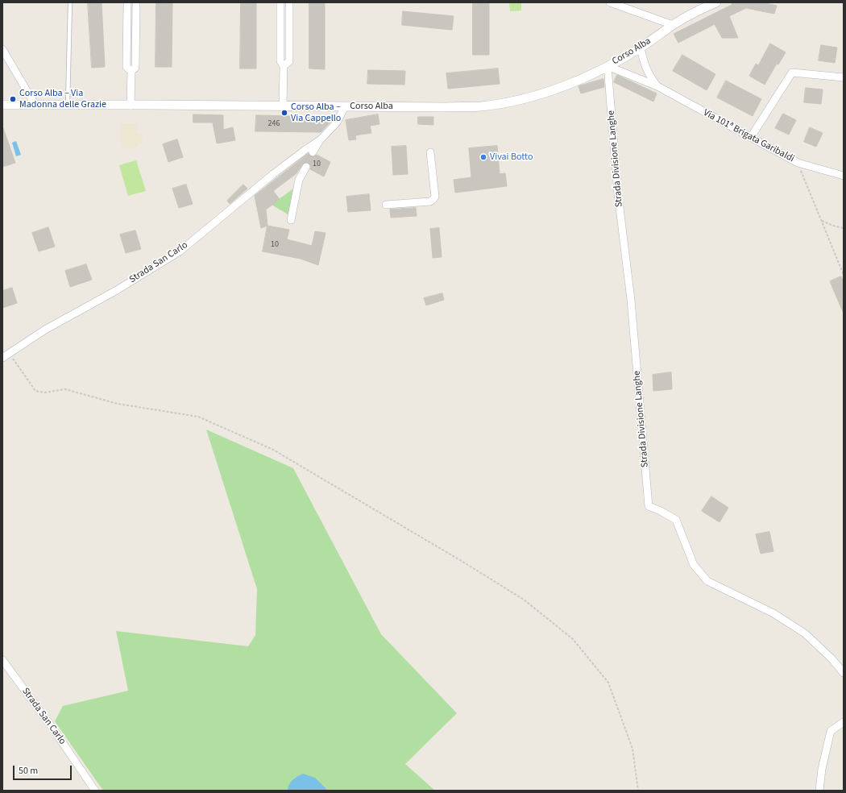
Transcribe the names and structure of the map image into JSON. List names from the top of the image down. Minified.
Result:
{"streets":{"street":["Corso Alba","Via 101ª Brigata Garibaldi","Strada Divisione Langhe","Strada San Carlo"]},"crossings":[["Corso Alba","Via 101ª Brigata Garibaldi"],["Corso Alba","Strada Divisione Langhe"],["Corso Alba","Strada San Carlo"],["Via 101ª Brigata Garibaldi","Strada Divisione Langhe"]],"places":["Corso Alba – Via Madonna delle Grazie","Corso Alba – Via Cappello","Vivai Botto"],"house_numbers":["246","10","10"],"scale_bar":"50 m"}
